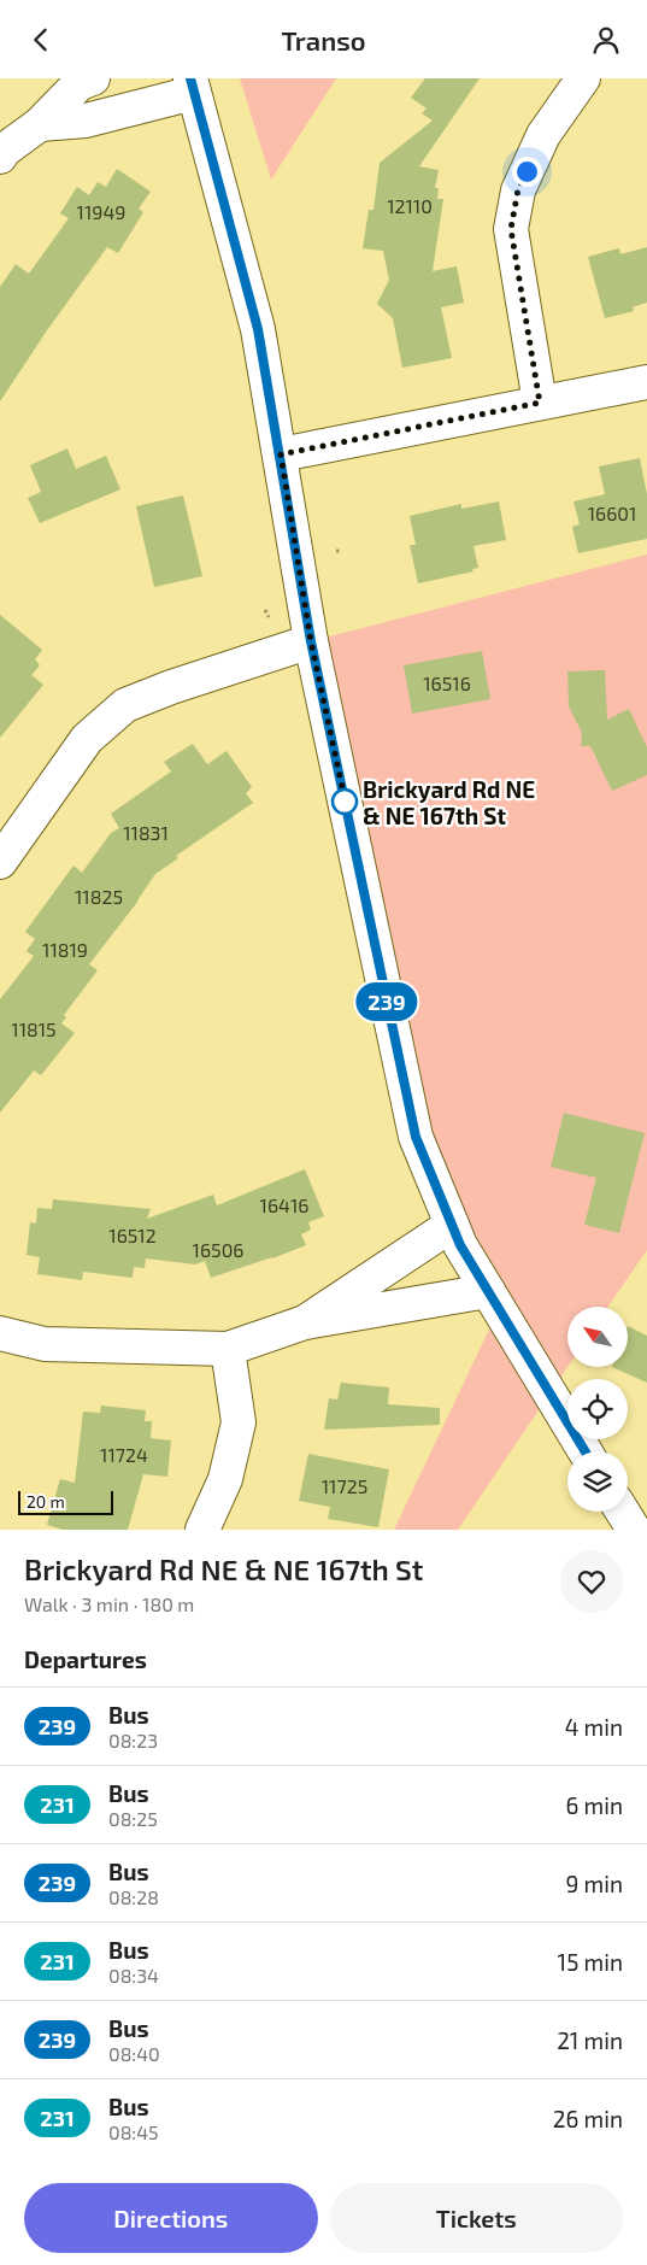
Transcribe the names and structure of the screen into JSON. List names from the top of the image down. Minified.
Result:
{"places":["Brickyard Rd NE & NE 167th St"],"lines":["bus line 239"],"house_numbers":["12110","11949","16601","16516","11831","11825","11819","11815","16416","16512","16506","11724","11725"],"scale_bar":"20 m","north":"top left","page":{"header":"Transo","on_map":"239","scale":"20 m","heading":[["Brickyard Rd NE & NE 167th St","Walk · 3 min · 180 m"],"Departures"],"list":[{"mark":"239","name":"Bus","note":"08:23","value":"4 min"},{"mark":"231","name":"Bus","note":"08:25","value":"6 min"},{"mark":"239","name":"Bus","note":"08:28","value":"9 min"},{"mark":"231","name":"Bus","note":"08:34","value":"15 min"},{"mark":"239","name":"Bus","note":"08:40","value":"21 min"},{"mark":"231","name":"Bus","note":"08:45","value":"26 min"}],"buttons":["Directions","Tickets"]}}
